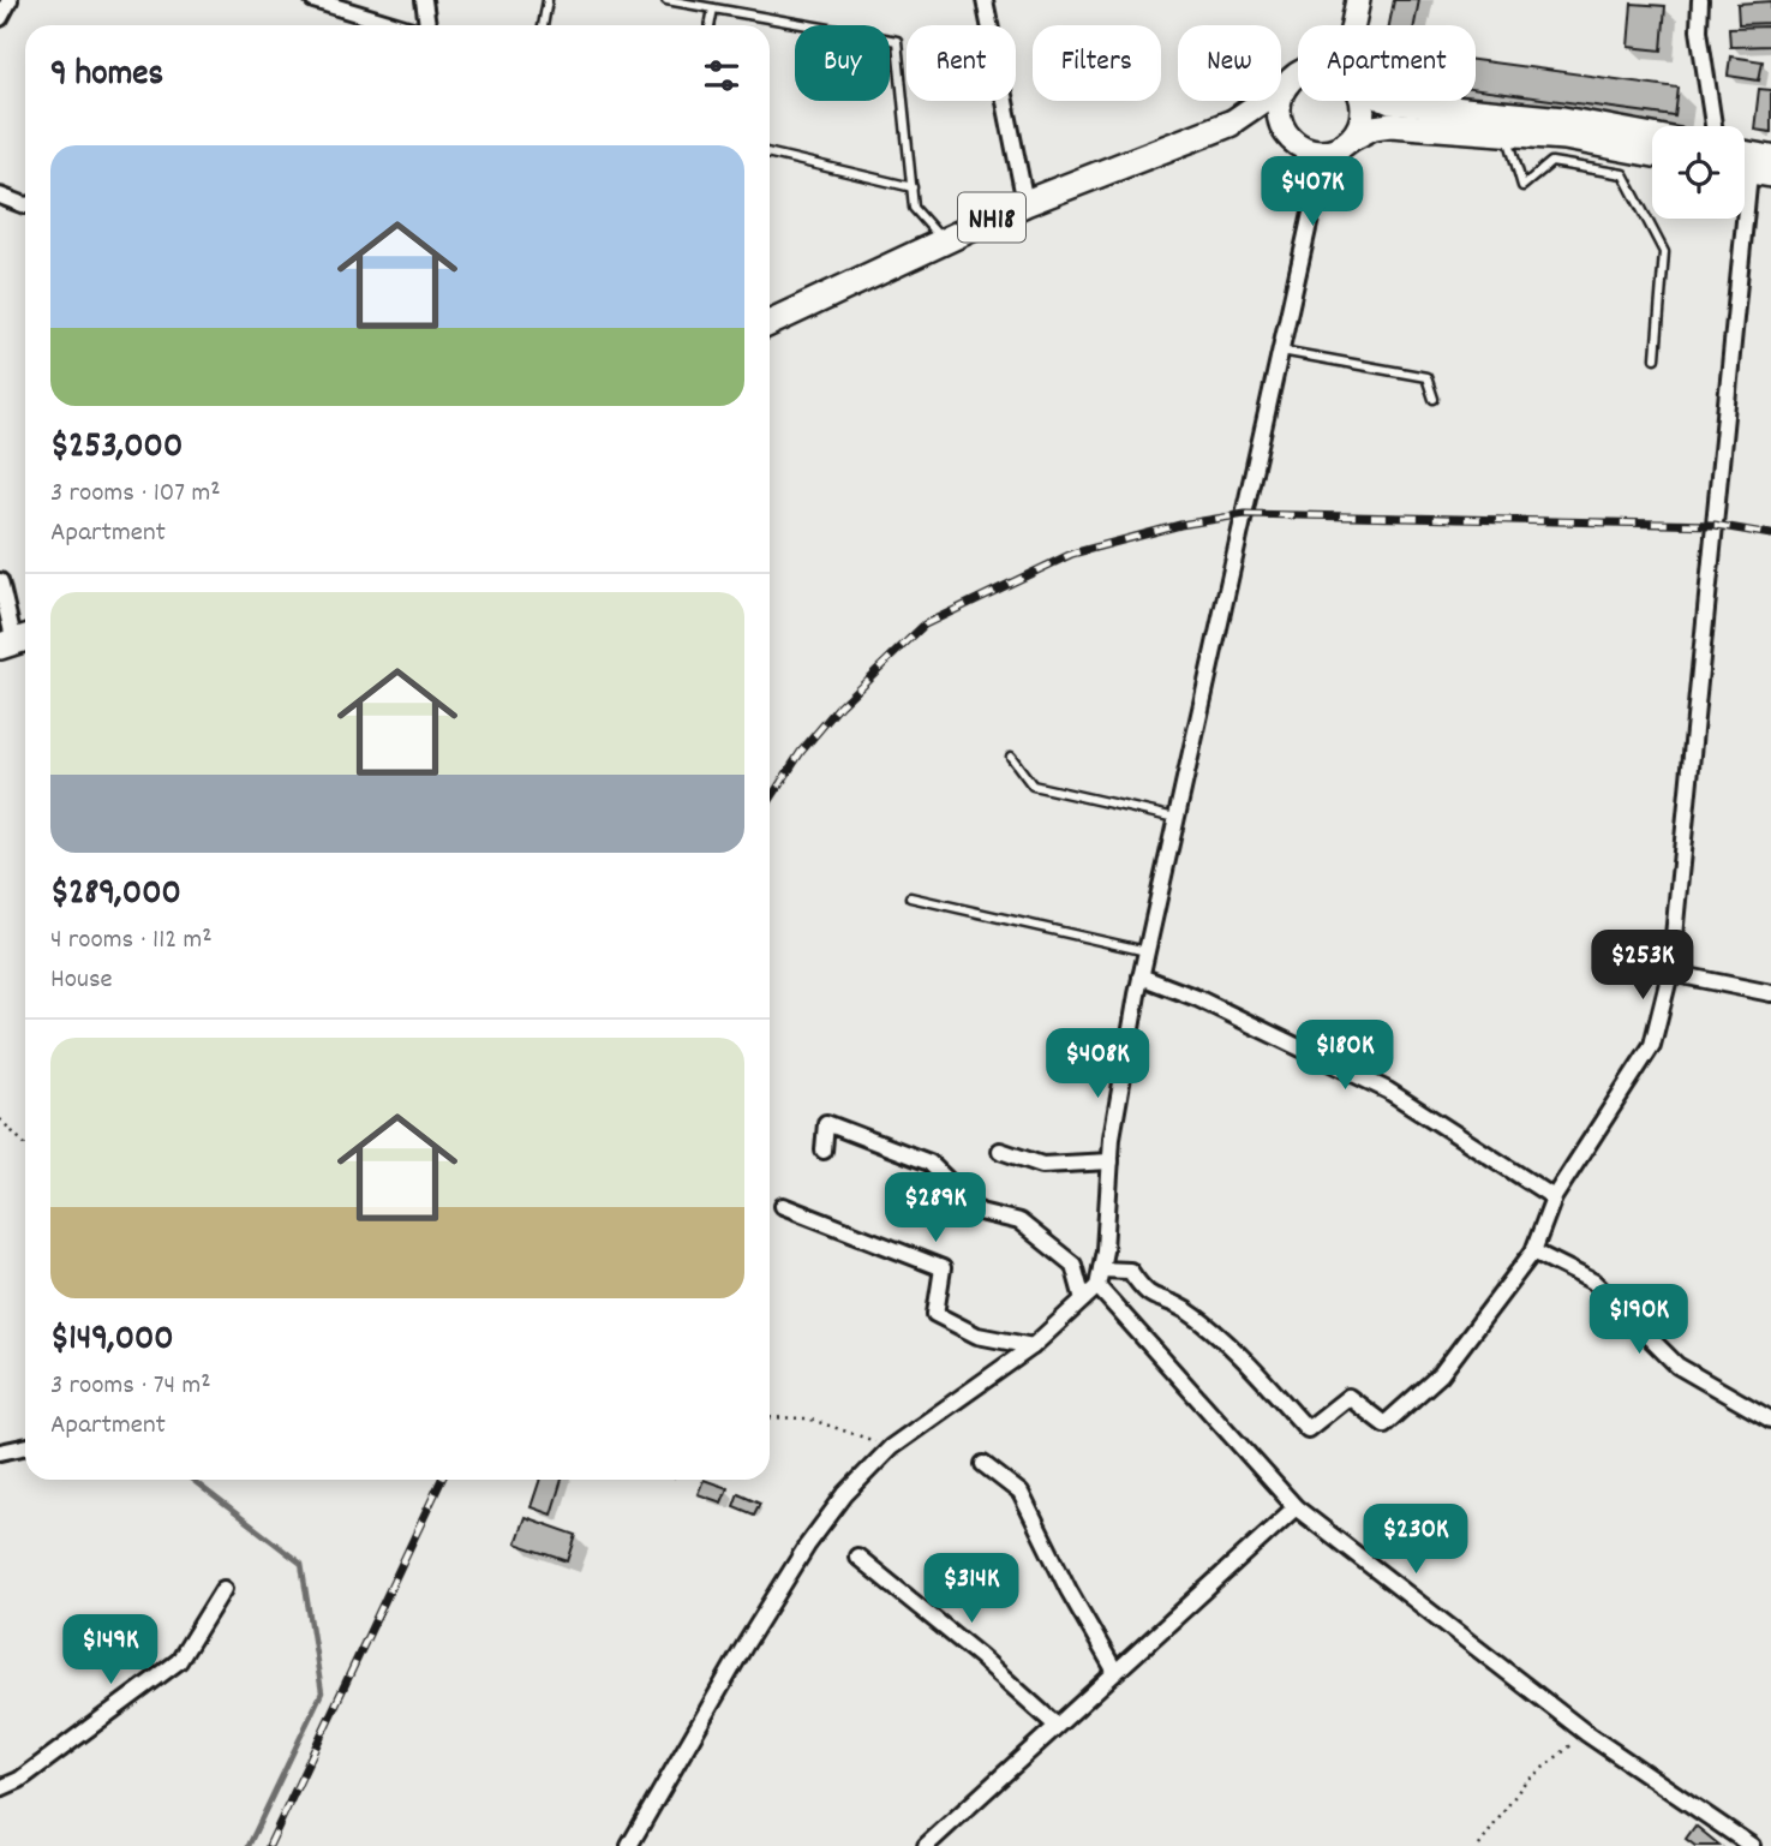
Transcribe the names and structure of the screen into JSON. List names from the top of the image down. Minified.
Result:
{"streets":{"highway":["NH18"]},"page":{"chip":["Buy","Rent","Filters","New","Apartment"],"heading":"9 homes","list":[{"name":"$253,000","note":"3 rooms · 107 m² · Apartment"},{"name":"$289,000","note":"4 rooms · 112 m² · House"},{"name":"$149,000","note":"3 rooms · 74 m² · Apartment"}],"price":["$407K","$253K","$180K","$408K","$289K","$190K","$230K","$314K","$149K"]}}
